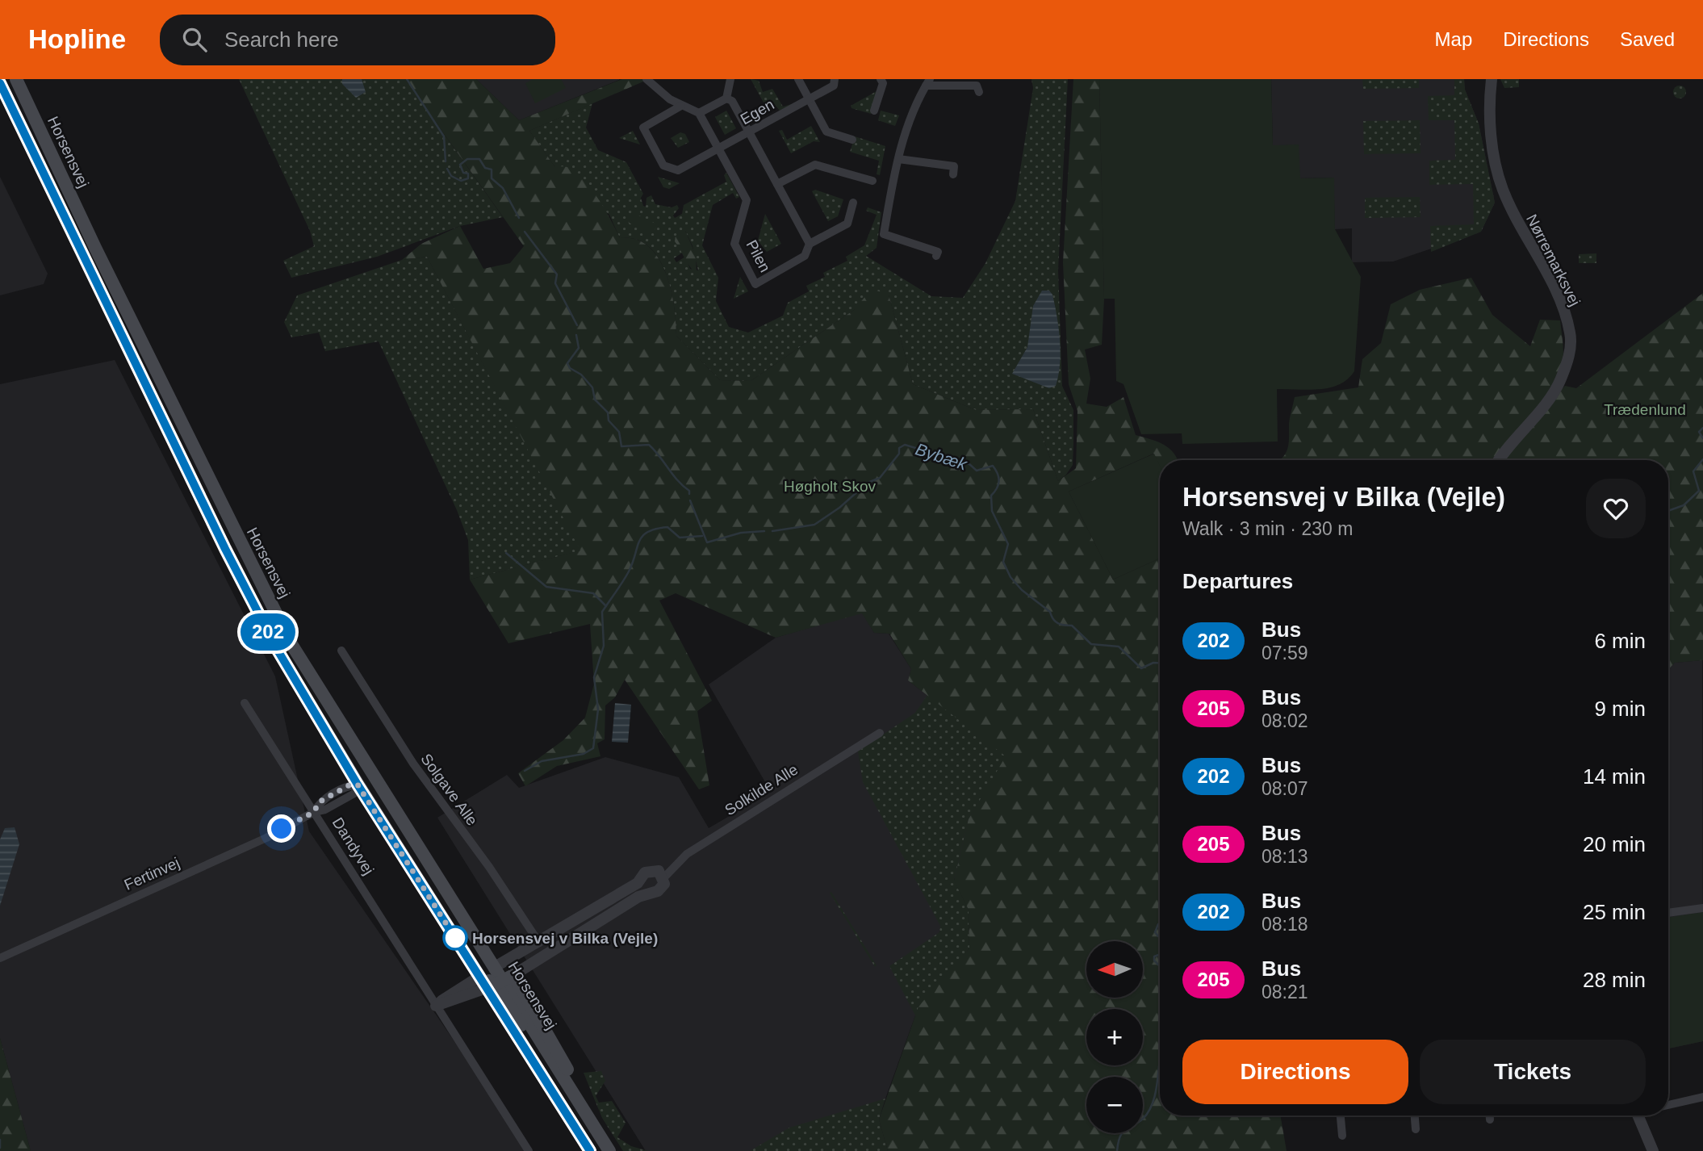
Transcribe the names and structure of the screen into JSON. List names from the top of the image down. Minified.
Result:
{"streets":{"main road":["Horsensvej"],"street":["Egen","Pilen","Nørremarksvej","Solgave Alle","Solkilde Alle","Dandyvej","Fertinvej"]},"crossings":[["Egen","Pilen"],["Horsensvej","Solkilde Alle"],["Horsensvej","Fertinvej"],["Solgave Alle","Solkilde Alle"],["Dandyvej","Fertinvej"]],"water":["Bybæk"],"parks":["Trædenlund","Høgholt Skov"],"places":["Horsensvej v Bilka (Vejle)"],"lines":["bus line 202"],"north":"left","page":{"header":"Hopline","search":"Search here","nav":["Map","Directions","Saved"],"on_map":"202","heading":[["Horsensvej v Bilka (Vejle)","Walk · 3 min · 230 m"],"Departures"],"list":[{"mark":"202","name":"Bus","note":"07:59","value":"6 min"},{"mark":"205","name":"Bus","note":"08:02","value":"9 min"},{"mark":"202","name":"Bus","note":"08:07","value":"14 min"},{"mark":"205","name":"Bus","note":"08:13","value":"20 min"},{"mark":"202","name":"Bus","note":"08:18","value":"25 min"},{"mark":"205","name":"Bus","note":"08:21","value":"28 min"}],"map_buttons":["+","−"],"buttons":["Directions","Tickets"]}}
